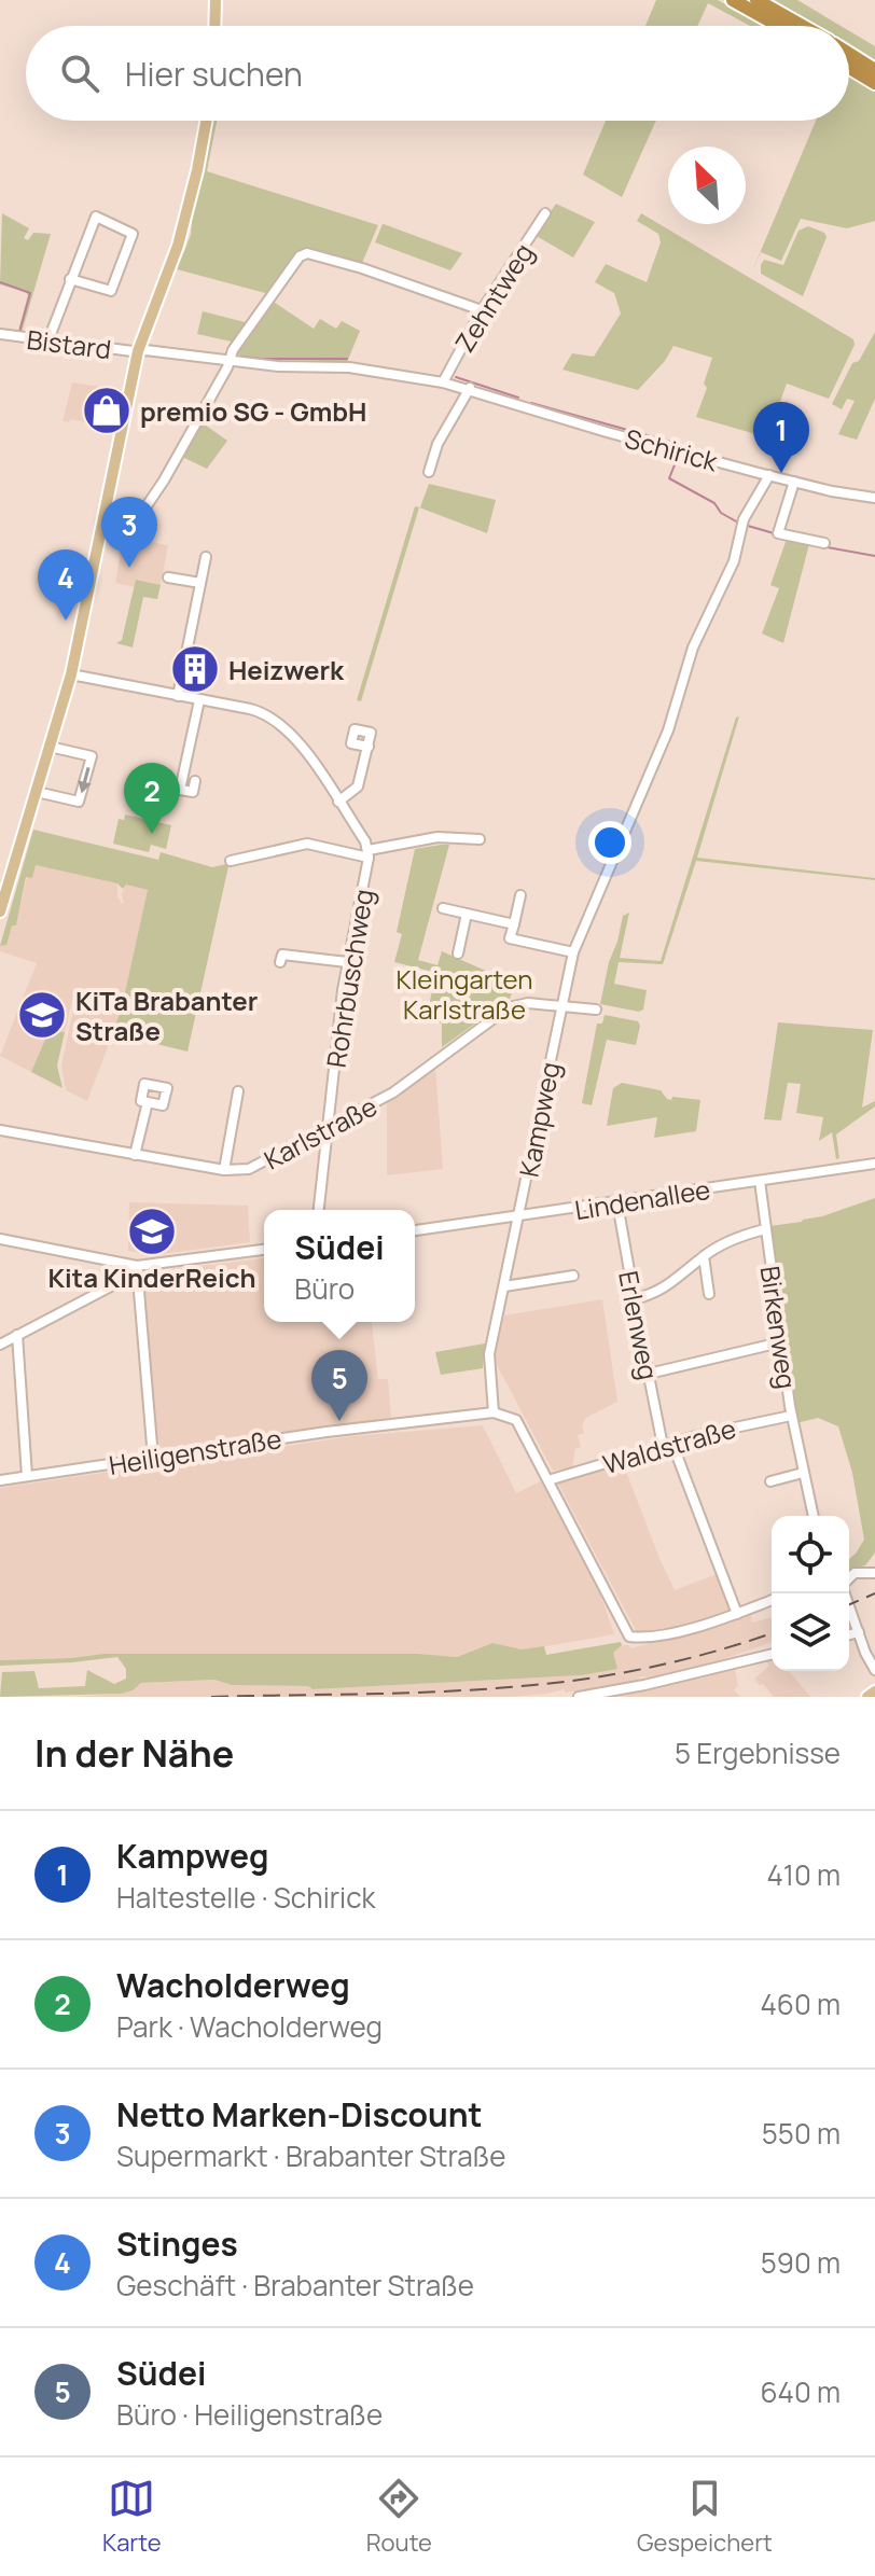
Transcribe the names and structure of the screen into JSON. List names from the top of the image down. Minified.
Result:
{"streets":{"street":["Zehntweg","Bistard","Schirick","Rohrbuschweg","Kampweg","Karlstraße","Lindenallee","Erlenweg","Birkenweg","Waldstraße","Heiligenstraße"]},"crossings":[["Zehntweg","Schirick"],["Bistard","Schirick"],["Schirick","Kampweg"],["Rohrbuschweg","Karlstraße"],["Kampweg","Karlstraße"],["Kampweg","Lindenallee"],["Kampweg","Heiligenstraße"],["Lindenallee","Erlenweg"],["Lindenallee","Birkenweg"],["Erlenweg","Waldstraße"],["Birkenweg","Waldstraße"]],"parks":["Kleingarten Karlstraße"],"places":{"shop":["premio SG - GmbH"],"building":["Heizwerk"],"school or university":["KiTa Brabanter Straße","Kita KinderReich"]},"north":"top left","page":{"search":"Hier suchen","pins":["1","3","4","2","5"],"popup":["Südei","Büro"],"heading":["In der Nähe","5 Ergebnisse"],"list":[{"mark":"1","name":"Kampweg","note":"Haltestelle · Schirick","value":"410 m"},{"mark":"2","name":"Wacholderweg","note":"Park · Wacholderweg","value":"460 m"},{"mark":"3","name":"Netto Marken-Discount","note":"Supermarkt · Brabanter Straße","value":"550 m"},{"mark":"4","name":"Stinges","note":"Geschäft · Brabanter Straße","value":"590 m"},{"mark":"5","name":"Südei","note":"Büro · Heiligenstraße","value":"640 m"}],"nav":["Karte","Route","Gespeichert"]}}
